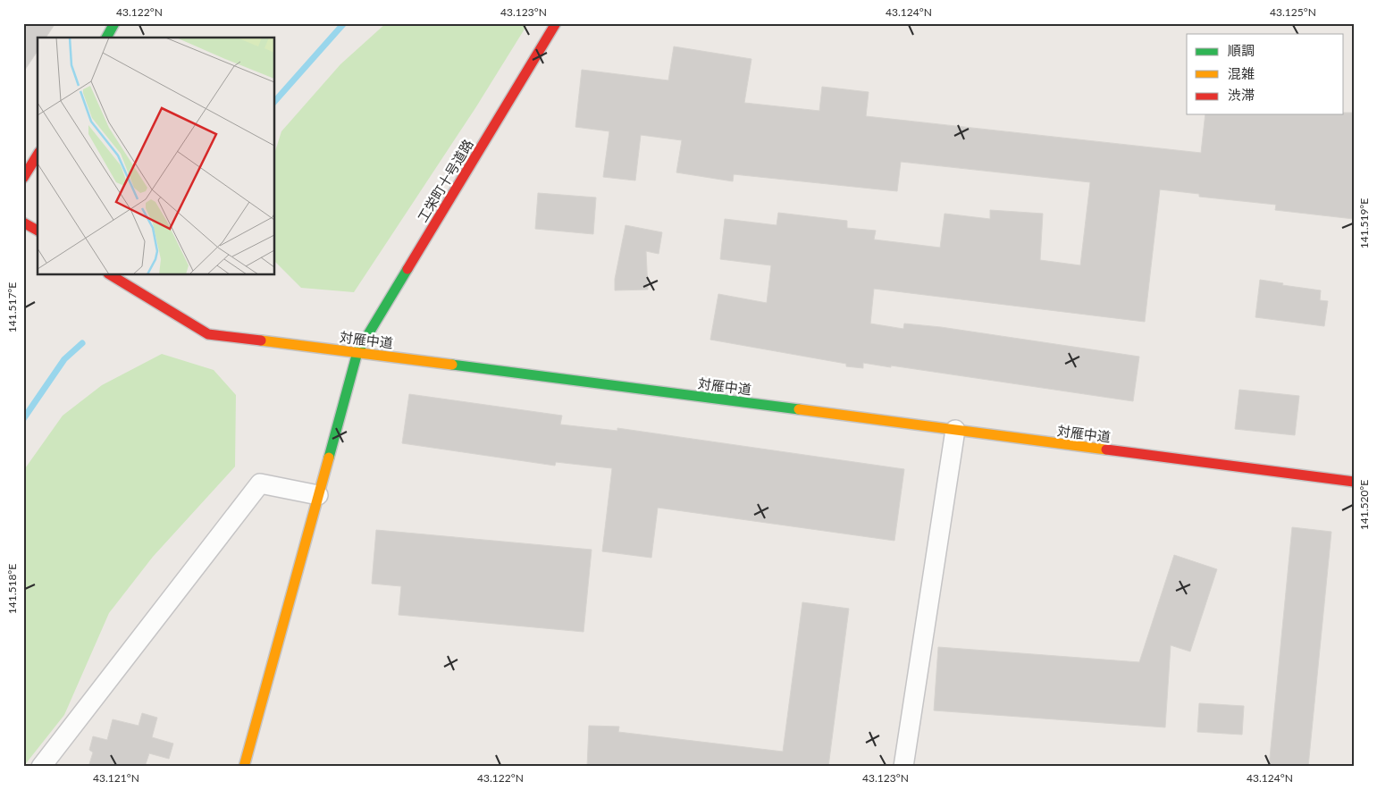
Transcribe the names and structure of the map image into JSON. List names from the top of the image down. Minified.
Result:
{"streets":{"street":["工栄町十号道路","対雁中道"]},"crossings":[["工栄町十号道路","対雁中道"]],"legend":["順調","混雑","渋滞"],"coordinates":["43.122°N","43.123°N","43.124°N","43.125°N","141.519°E","141.517°E","141.520°E","141.518°E","43.121°N"]}
